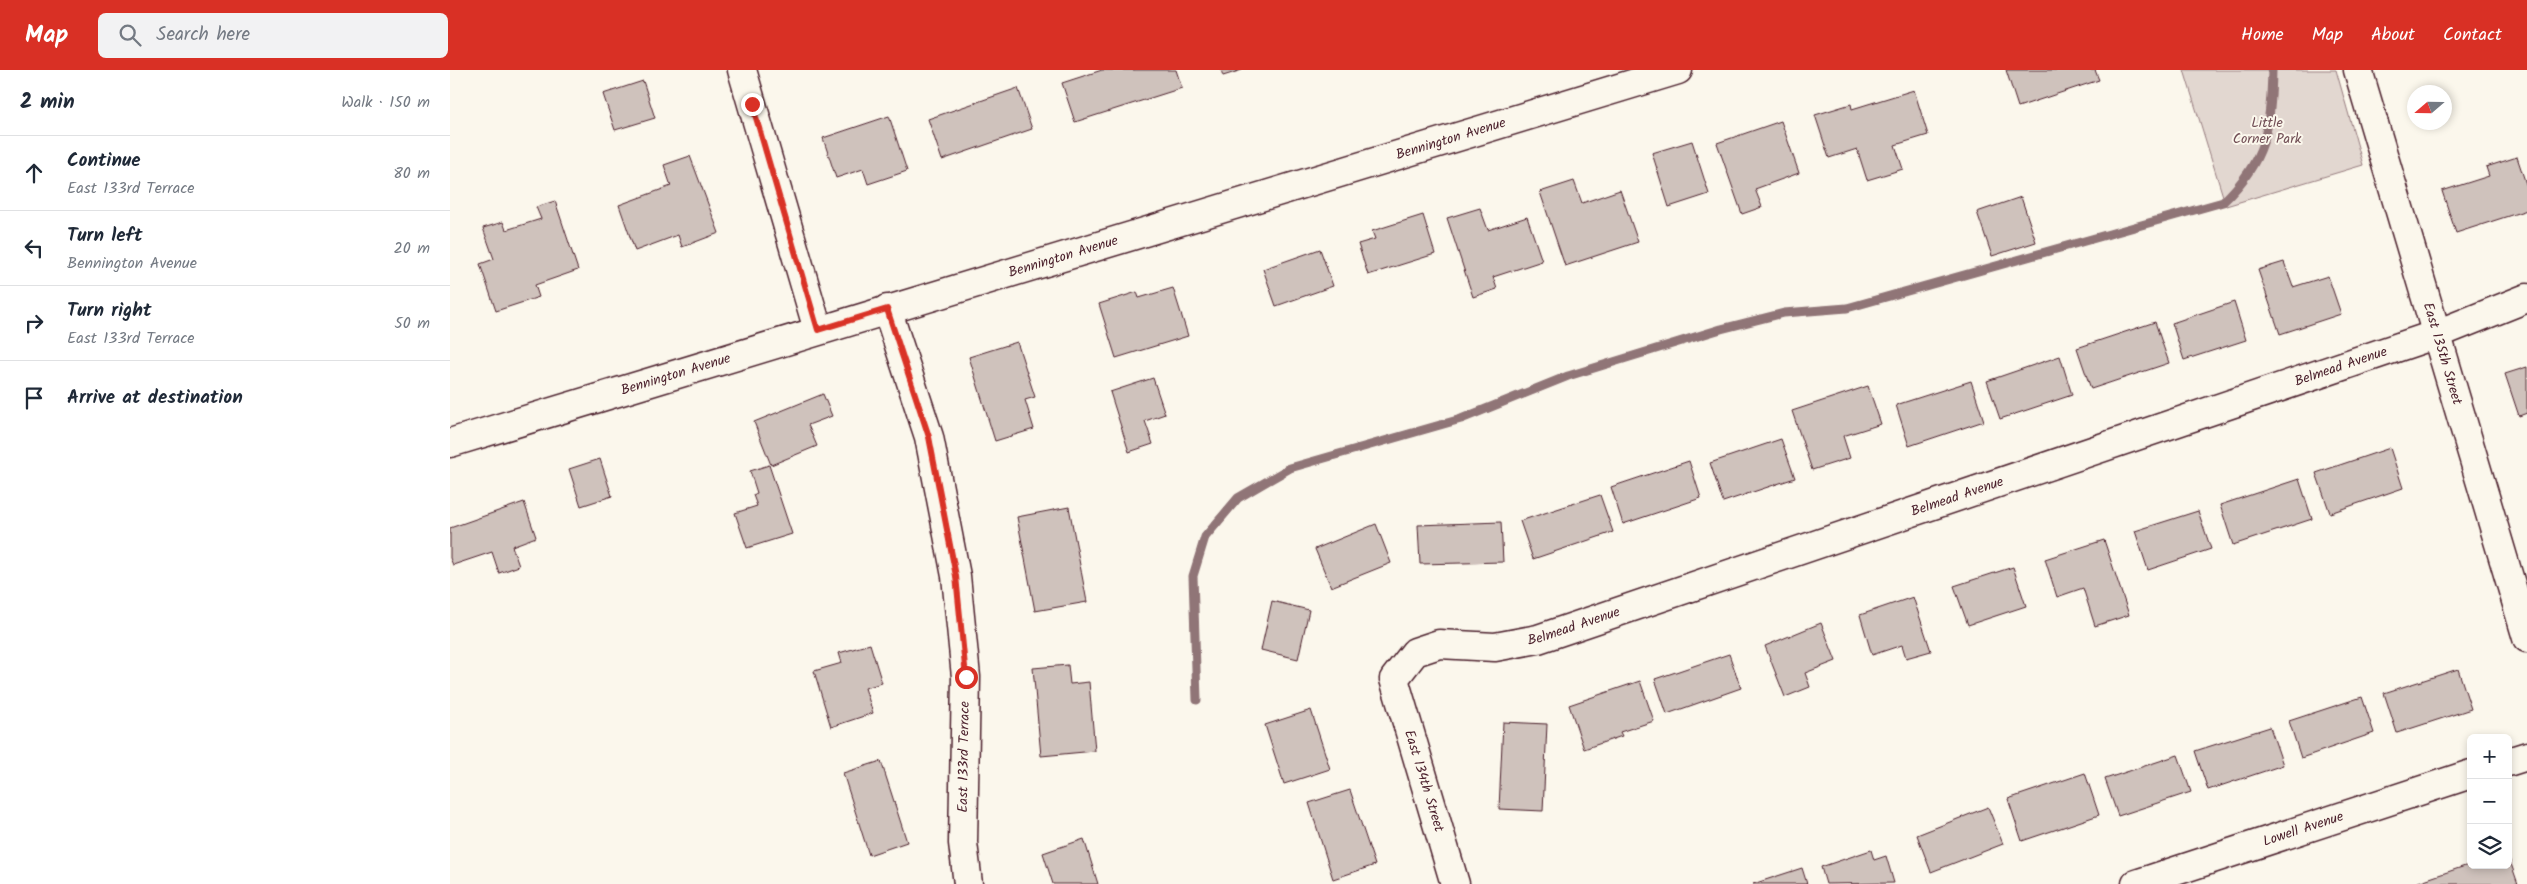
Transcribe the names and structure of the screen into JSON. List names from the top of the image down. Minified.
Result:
{"streets":{"street":["Bennington Avenue","East 135th Street","Belmead Avenue","East 133rd Terrace","East 134th Street","Lowell Avenue"]},"crossings":[["Bennington Avenue","East 133rd Terrace"],["East 135th Street","Belmead Avenue"],["Belmead Avenue","East 134th Street"]],"parks":["Little Corner Park"],"north":"left","page":{"header":"Map","search":"Search here","nav":["Home","Map","About","Contact"],"heading":["2 min","Walk · 150 m"],"list":[["Continue","East 133rd Terrace","80 m"],["Turn left","Bennington Avenue","20 m"],["Turn right","East 133rd Terrace","50 m"],"Arrive at destination"],"map_buttons":["+","−"]}}
